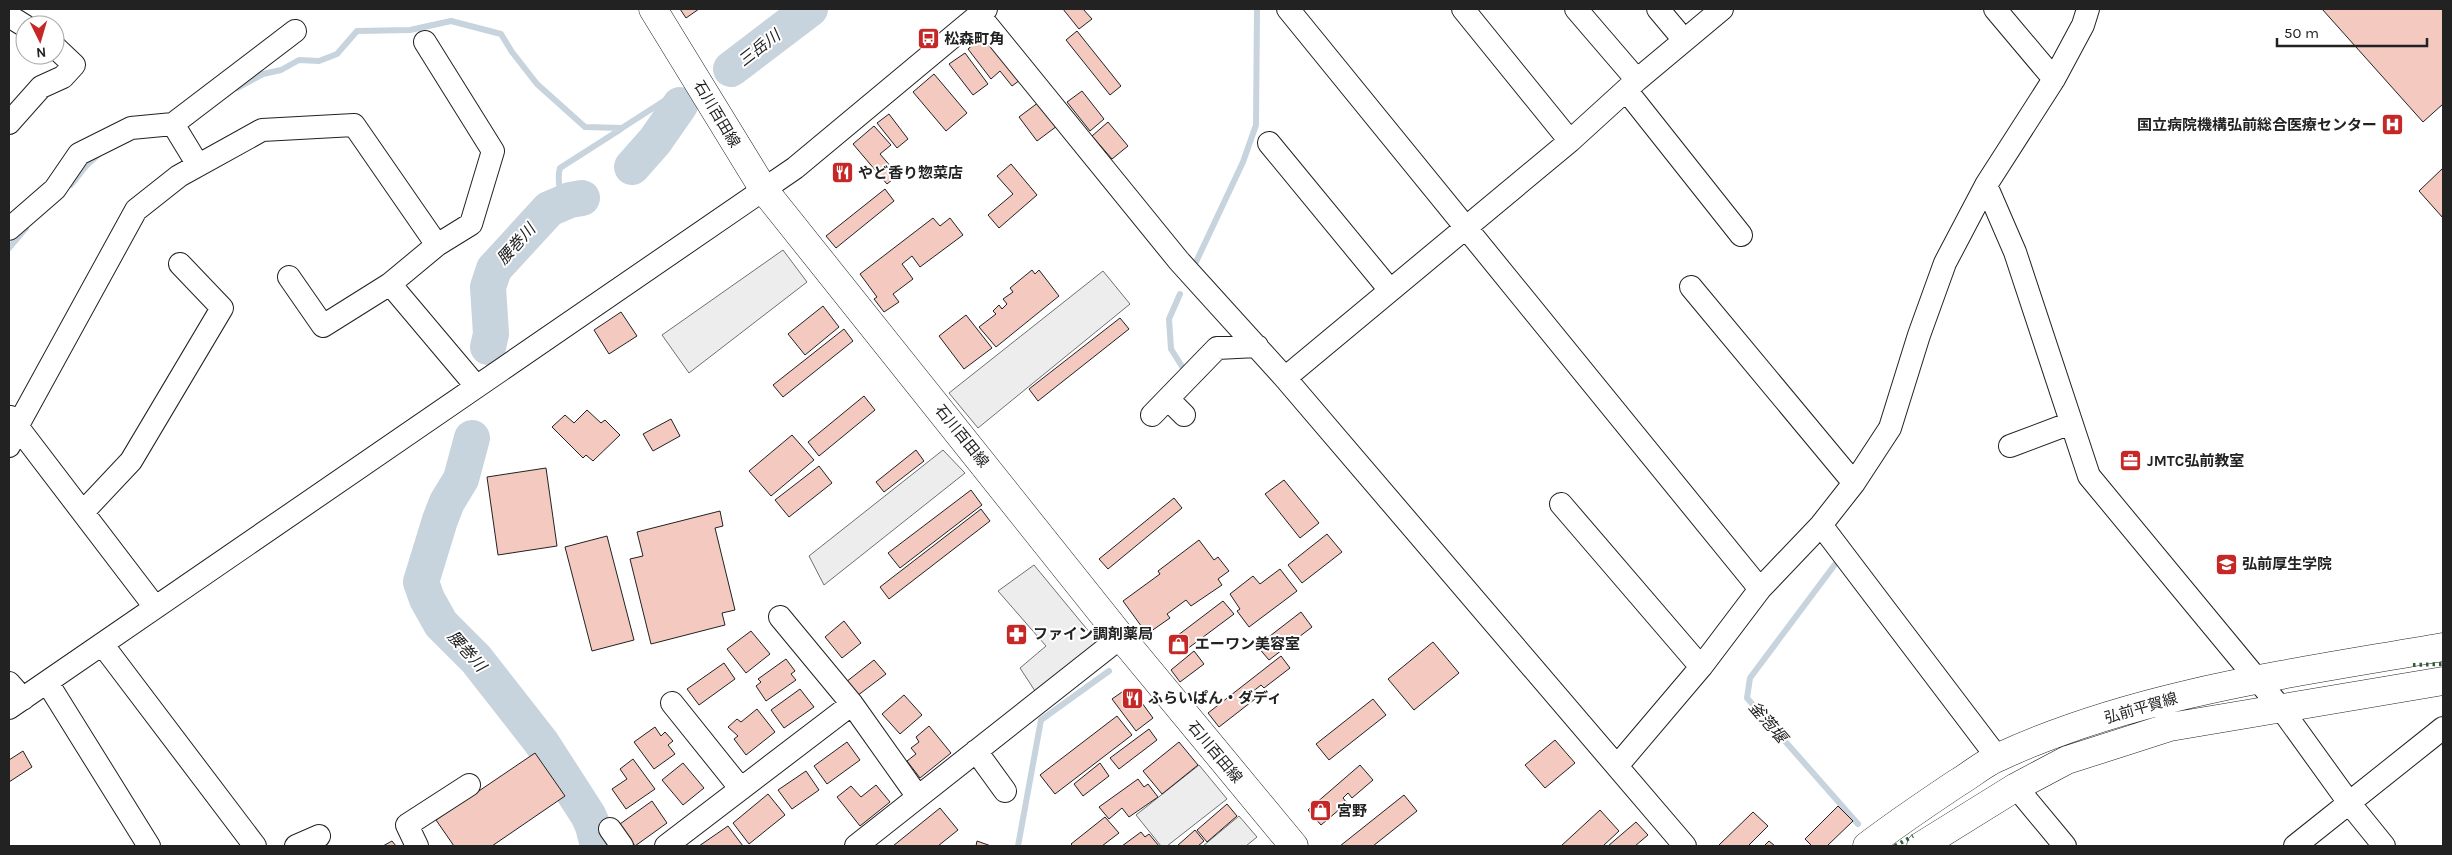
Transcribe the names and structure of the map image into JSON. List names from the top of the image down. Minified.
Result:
{"streets":{"main road":["石川百田線","弘前平賀線"]},"water":["三岳川","腰巻川","釜萢堰"],"places":{"bus stop":["松森町角"],"hospital":["国立病院機構弘前総合医療センター"],"restaurant":["やど香り惣菜店","ふらいぱん・ダディ"],"office":["JMTC弘前教室"],"school or university":["弘前厚生学院"],"pharmacy":["ファイン調剤薬局"],"shop":["エーワン美容室","宮野"]},"scale_bar":"50 m","north":"bottom"}
